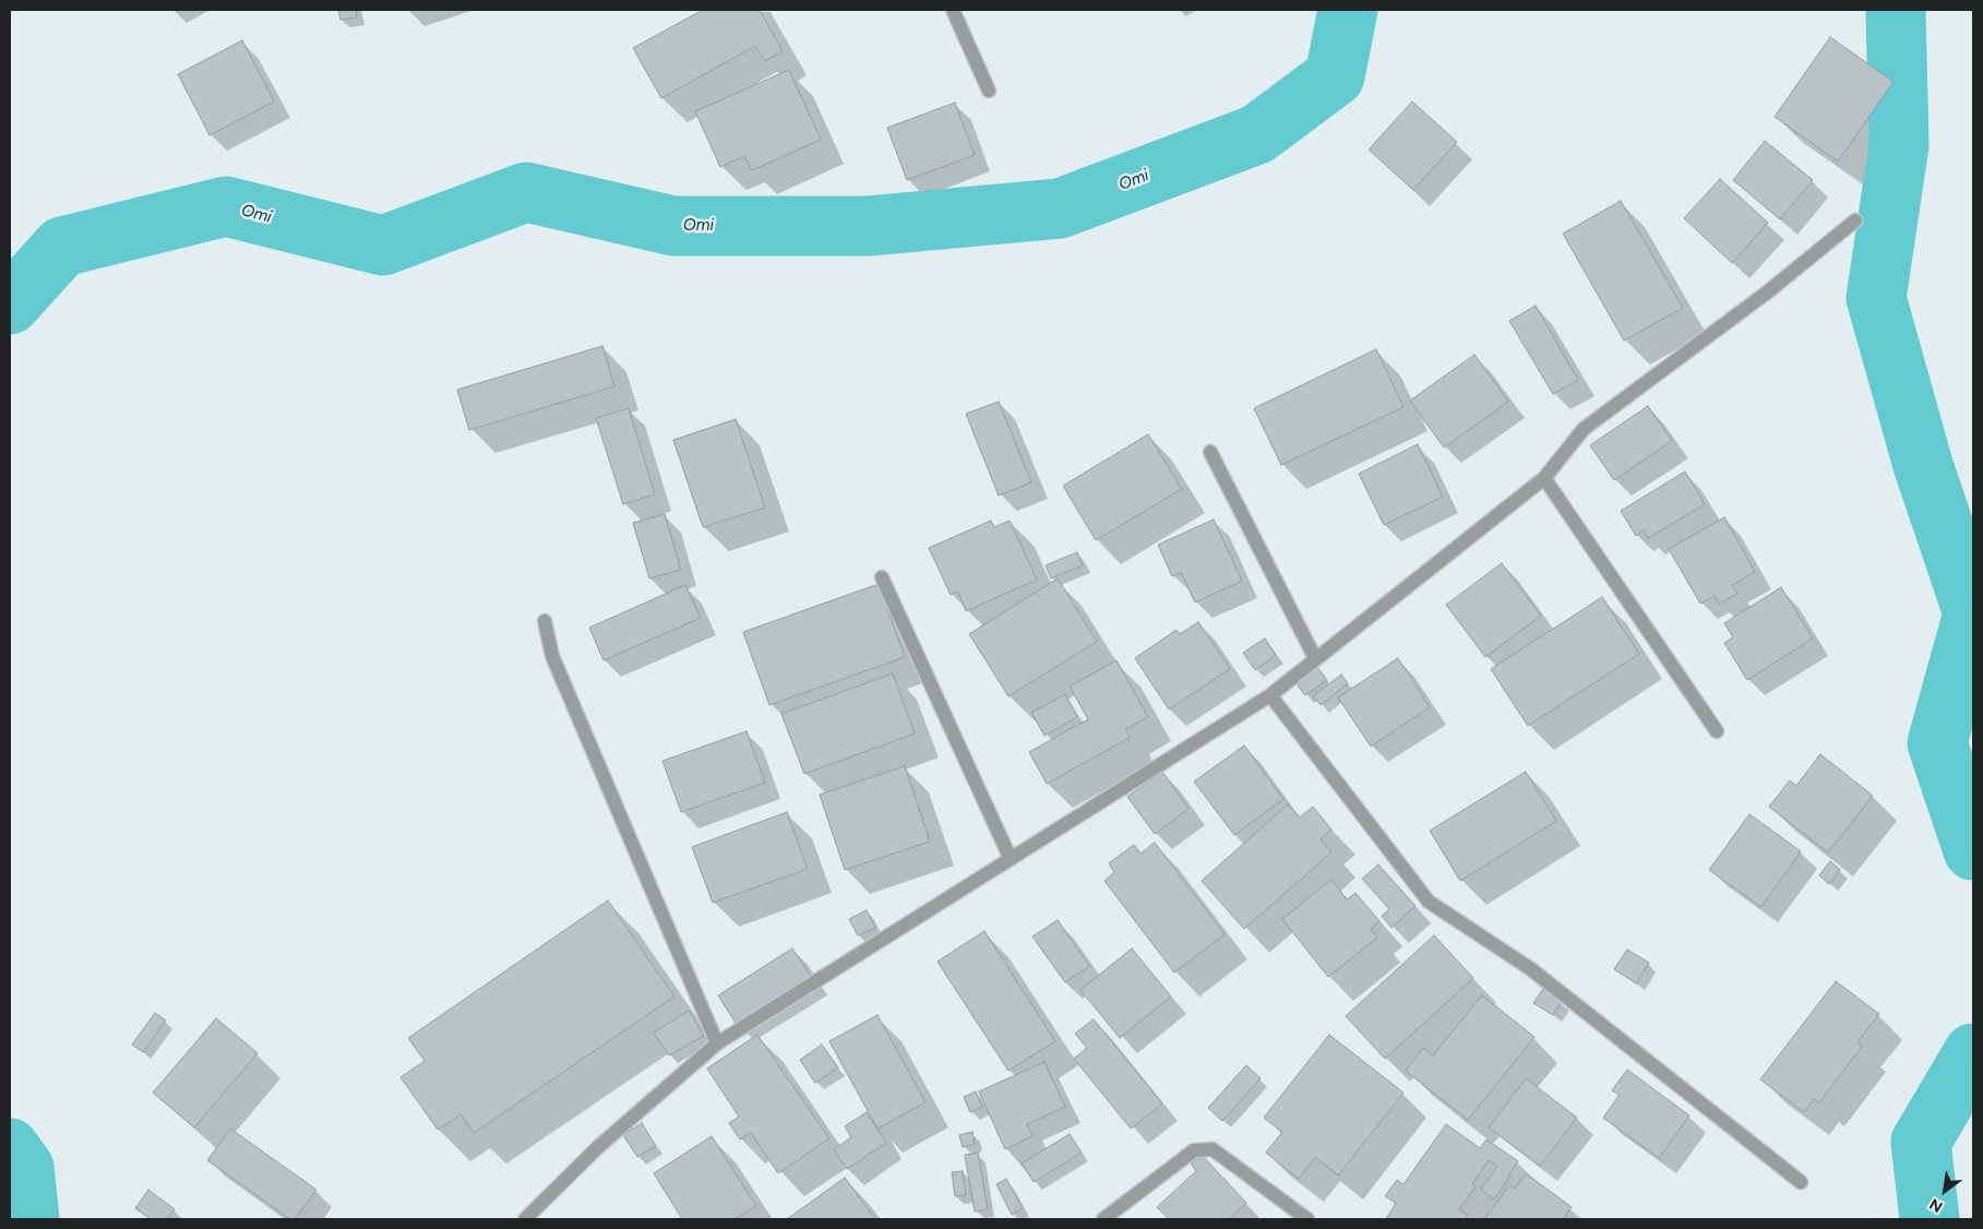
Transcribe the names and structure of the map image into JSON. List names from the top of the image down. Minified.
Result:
{"water":["Omi"],"north":"bottom left"}
